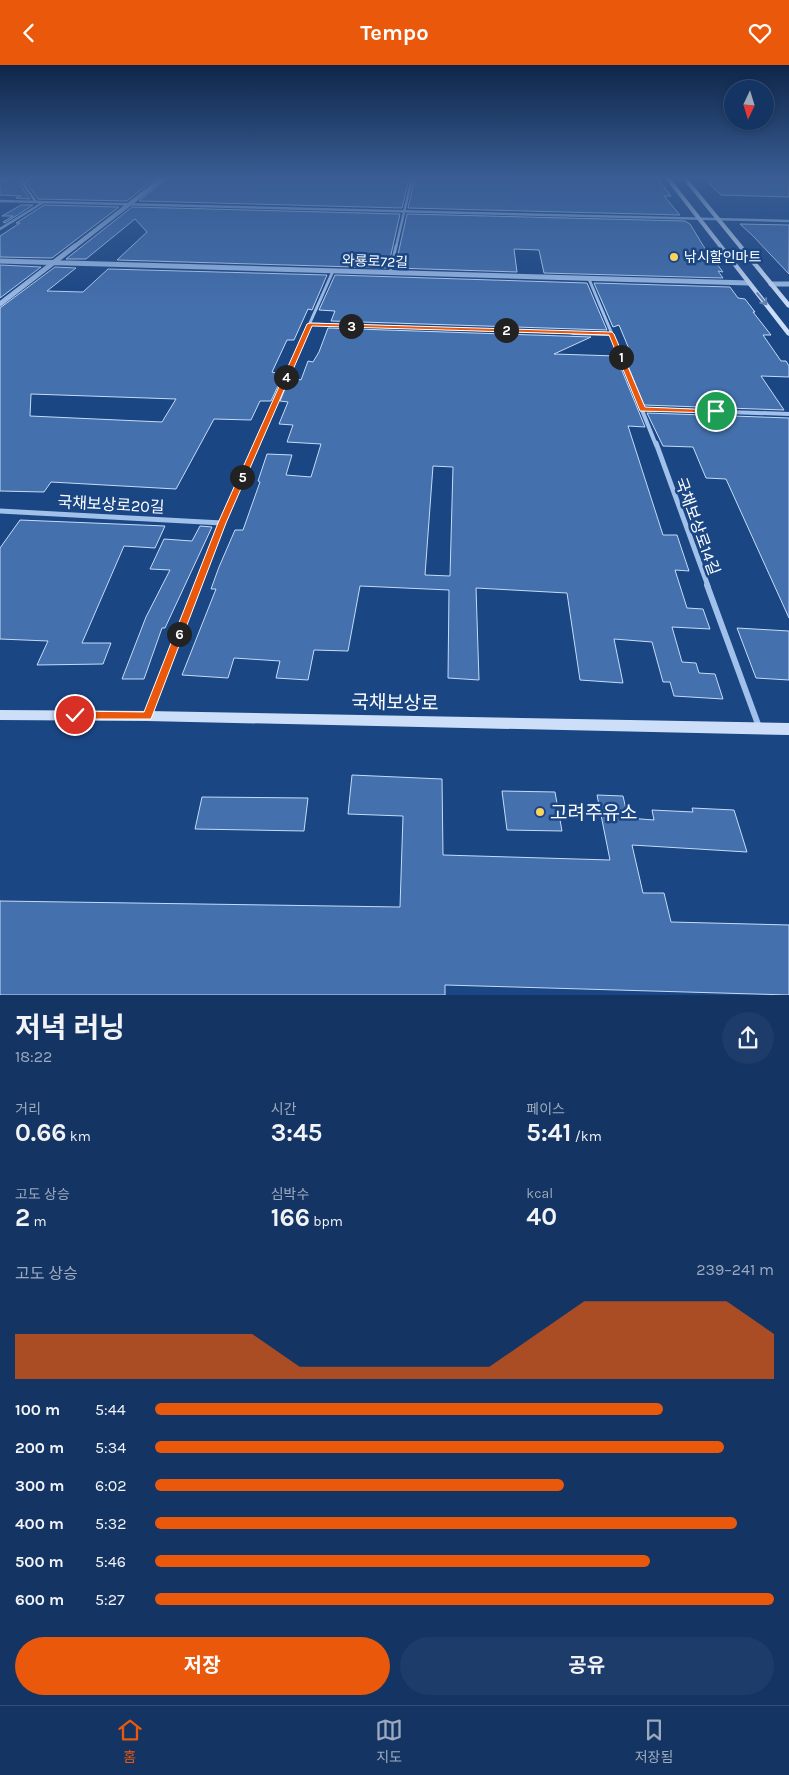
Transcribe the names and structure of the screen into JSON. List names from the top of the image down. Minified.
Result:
{"streets":{"main road":["국채보상로"],"street":["와룡로72길","국채보상로20길","국채보상로14길"]},"crossings":[["와룡로72길","국채보상로14길"],["국채보상로14길","국채보상로"]],"places":["낚시할인마트","고려주유소"],"north":"bottom","page":{"header":"Tempo","pins":["3","2","1","4","5","6"],"heading":["저녁 러닝","18:22"],"stats":[["거리","0.66 km"],["시간","3:45"],["페이스","5:41 /km"],["고도 상승","2 m"],["심박수","166 bpm"],["kcal","40"]],"chart":["고도 상승","239–241 m"],"list":[{"name":"100 m","note":"5:44"},{"name":"200 m","note":"5:34"},{"name":"300 m","note":"6:02"},{"name":"400 m","note":"5:32"},{"name":"500 m","note":"5:46"},{"name":"600 m","note":"5:27"}],"buttons":["저장","공유"],"tabs":["홈","지도","저장됨"]}}
